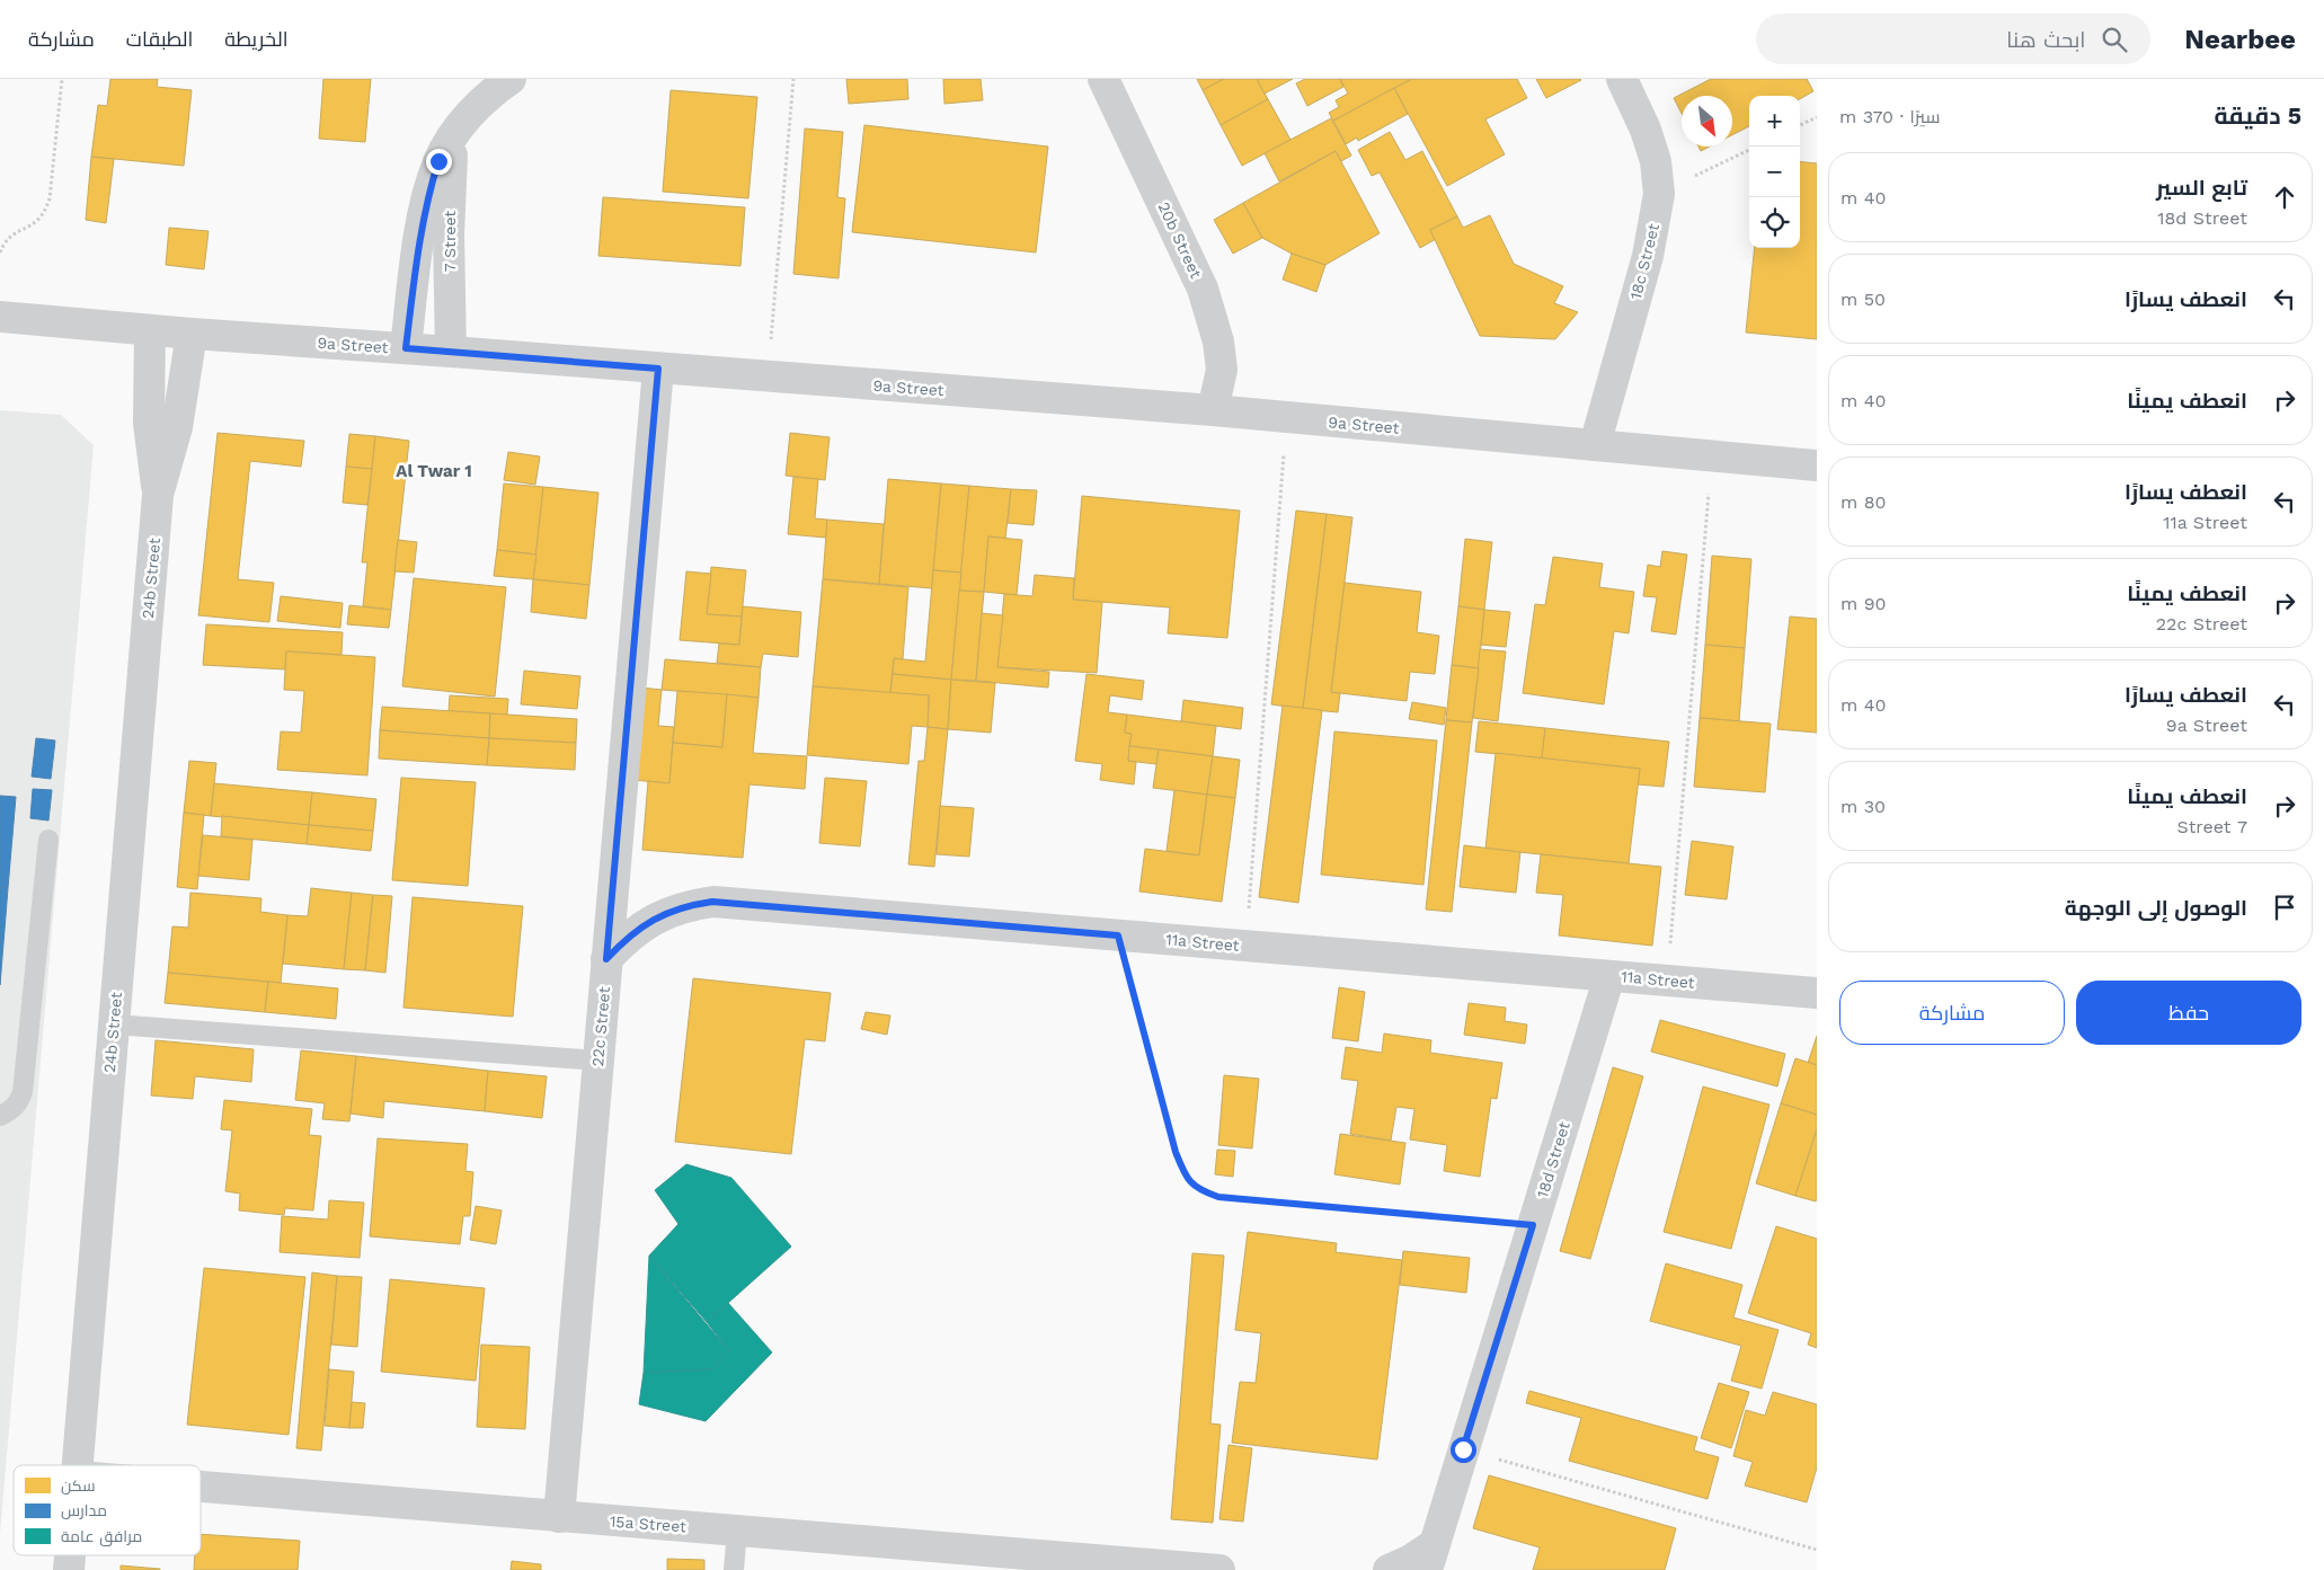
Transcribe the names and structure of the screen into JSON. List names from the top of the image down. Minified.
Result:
{"streets":{"street":["20b Street","7 Street","18c Street","9a Street","24b Street","11a Street","22c Street","18d Street","15a Street"]},"crossings":[["20b Street","9a Street"],["7 Street","9a Street"],["18c Street","9a Street"],["9a Street","24b Street"],["9a Street","22c Street"],["11a Street","22c Street"],["11a Street","18d Street"],["22c Street","15a Street"]],"districts":["Al Twar 1"],"legend":["سكن","مدارس","مرافق عامة"],"north":"bottom right","page":{"header":"Nearbee","search":"ابحث هنا","nav":["الخريطة","الطبقات","مشاركة"],"heading":["5 دقيقة","سيرًا · 370 m"],"map_buttons":["+","−"],"list":[["تابع السير","18d Street","40 m"],["انعطف يسارًا","50 m"],["انعطف يمينًا","40 m"],["انعطف يسارًا","11a Street","80 m"],["انعطف يمينًا","22c Street","90 m"],["انعطف يسارًا","9a Street","40 m"],["انعطف يمينًا","7 Street","30 m"],"الوصول إلى الوجهة"],"buttons":["حفظ","مشاركة"]}}
